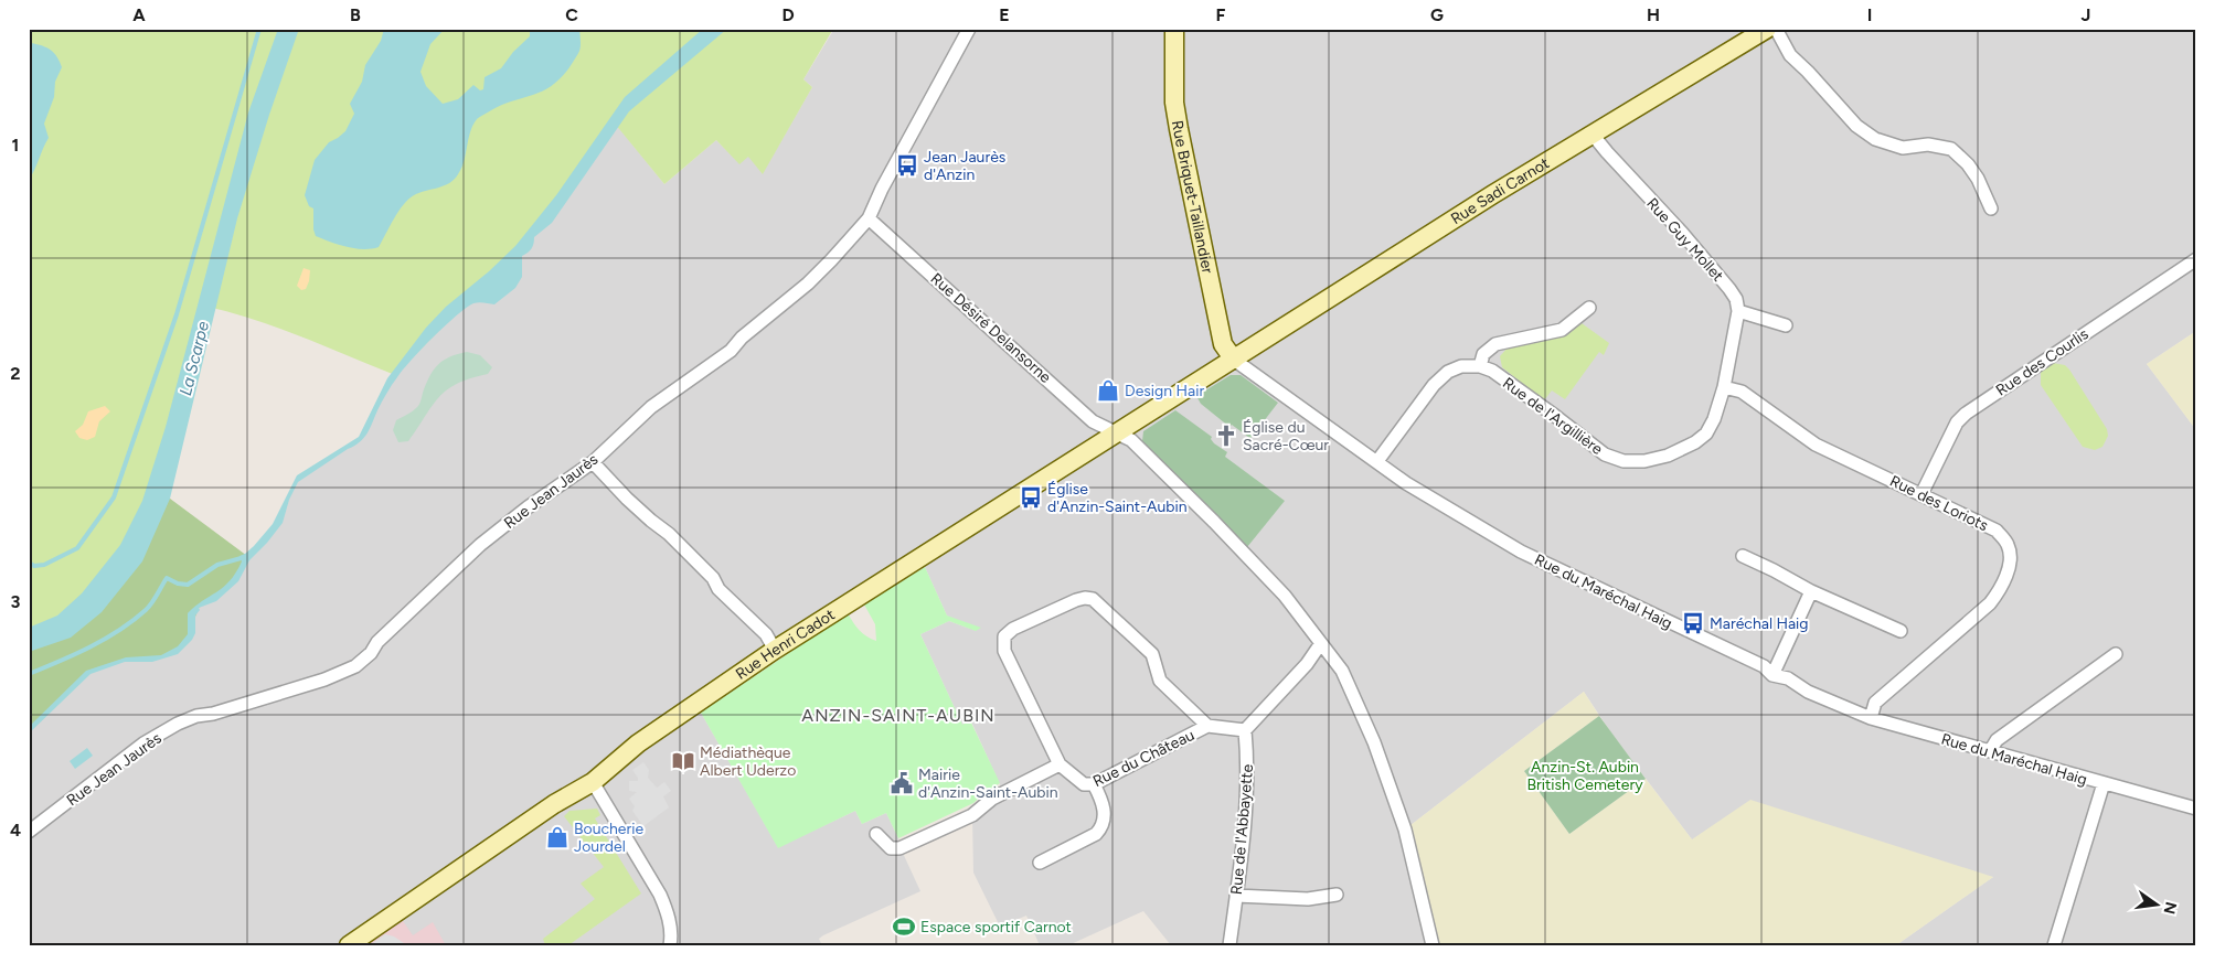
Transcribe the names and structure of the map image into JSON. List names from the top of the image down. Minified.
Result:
{"streets":{"main road":["Rue Sadi Carnot","Rue Briquet-Taillandier","Rue Henri Cadot"],"street":["Rue Guy Mollet","Rue Désiré Delansorne","Rue des Courlis","Rue de l'Argillière","Rue Jean Jaurès","Rue des Loriots","Rue du Maréchal Haig","Rue du Château","Rue de l'Abbayette"]},"crossings":[["Rue Sadi Carnot","Rue Briquet-Taillandier"],["Rue Sadi Carnot","Rue Guy Mollet"],["Rue Sadi Carnot","Rue du Maréchal Haig"],["Rue Sadi Carnot","Rue Henri Cadot"],["Rue Briquet-Taillandier","Rue du Maréchal Haig"],["Rue Briquet-Taillandier","Rue Henri Cadot"],["Rue Guy Mollet","Rue de l'Argillière"],["Rue Désiré Delansorne","Rue Jean Jaurès"],["Rue Désiré Delansorne","Rue Henri Cadot"],["Rue des Courlis","Rue des Loriots"],["Rue de l'Argillière","Rue des Loriots"],["Rue des Loriots","Rue du Maréchal Haig"],["Rue du Maréchal Haig","Rue Henri Cadot"],["Rue du Château","Rue de l'Abbayette"]],"districts":["ANZIN-SAINT-AUBIN"],"water":["La Scarpe"],"parks":["Anzin-St. Aubin British Cemetery"],"places":{"bus stop":["Jean Jaurès d'Anzin","Église d'Anzin-Saint-Aubin","Maréchal Haig"],"shop":["Design Hair","Boucherie Jourdel"],"church":["Église du Sacré-Cœur"],"library":["Médiathèque Albert Uderzo"],"public building":["Mairie d'Anzin-Saint-Aubin"],"sports":["Espace sportif Carnot"]},"north":"right","grid":{"columns":["A","B","C","D","E","F","G","H","I","J"],"rows":["1","2","3","4"]}}
